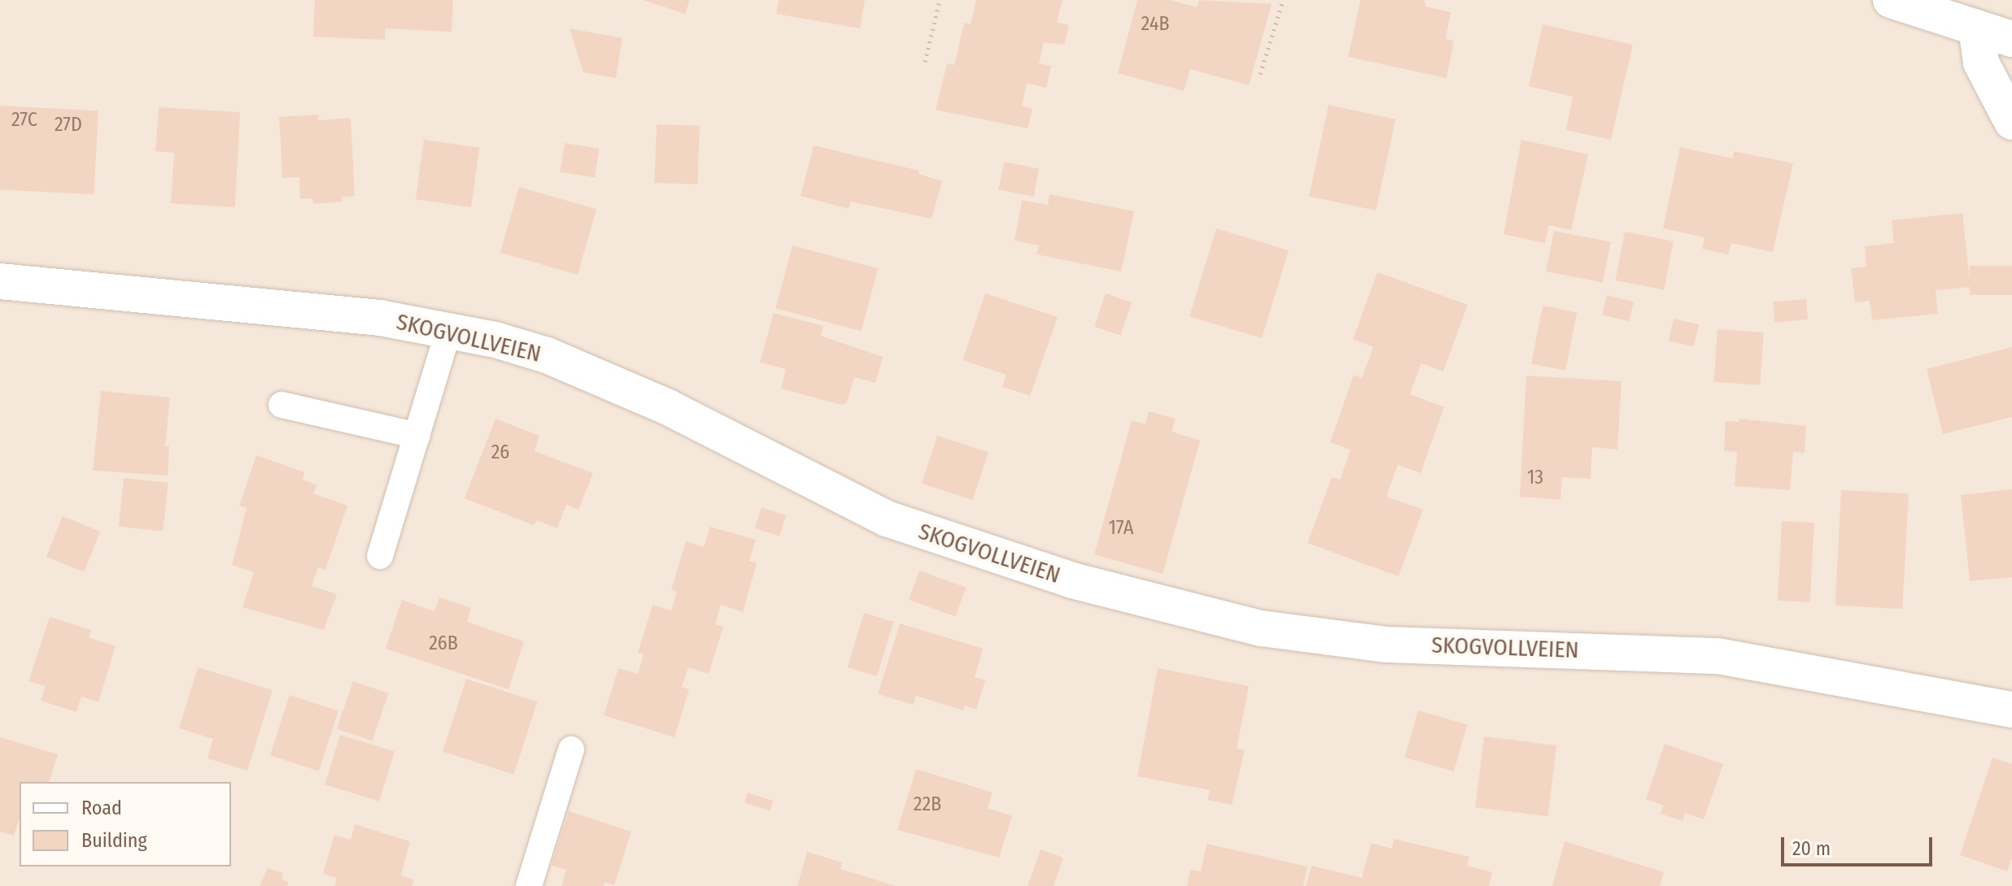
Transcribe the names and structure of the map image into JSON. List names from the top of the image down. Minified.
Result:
{"streets":{"street":["SKOGVOLLVEIEN"]},"house_numbers":["24B","27C","27D","26","13","17A","26B","22B"],"legend":["Road","Building"],"scale_bar":"20 m"}
